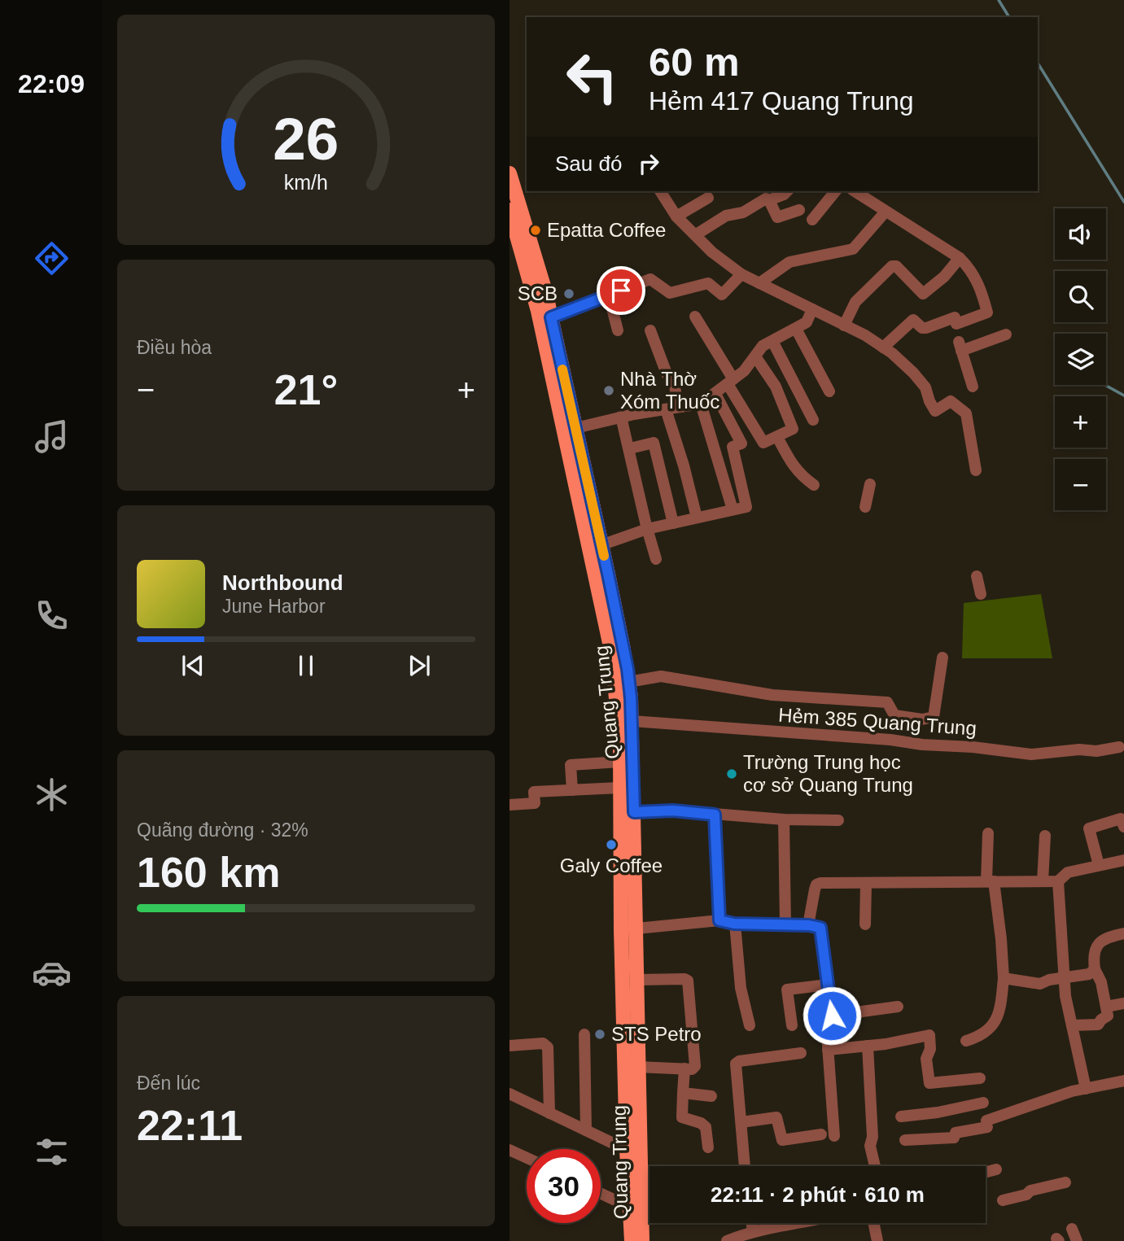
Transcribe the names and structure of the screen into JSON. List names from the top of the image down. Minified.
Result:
{"streets":{"main road":["Quang Trung"],"street":["Hẻm 385 Quang Trung"]},"crossings":[["Quang Trung","Hẻm 385 Quang Trung"]],"places":["Epatta Coffee","SCB","Nhà Thờ Xóm Thuốc","Trường Trung học cơ sở Quang Trung","Galy Coffee","STS Petro"],"page":{"tabs":"22:09","turn":["60 m","Hẻm 417 Quang Trung"],"then":"Sau đó","map_buttons":["+","−"],"tile":["Điều hòa",["Quãng đường · 32%","160 km"],["Đến lúc","22:11"]],"heat":["−","21°","+"],"song":["Northbound","June Harbor"],"limit":"30","trip":"22:11 · 2 phút · 610 m","gauge":["26","km/h"]}}
